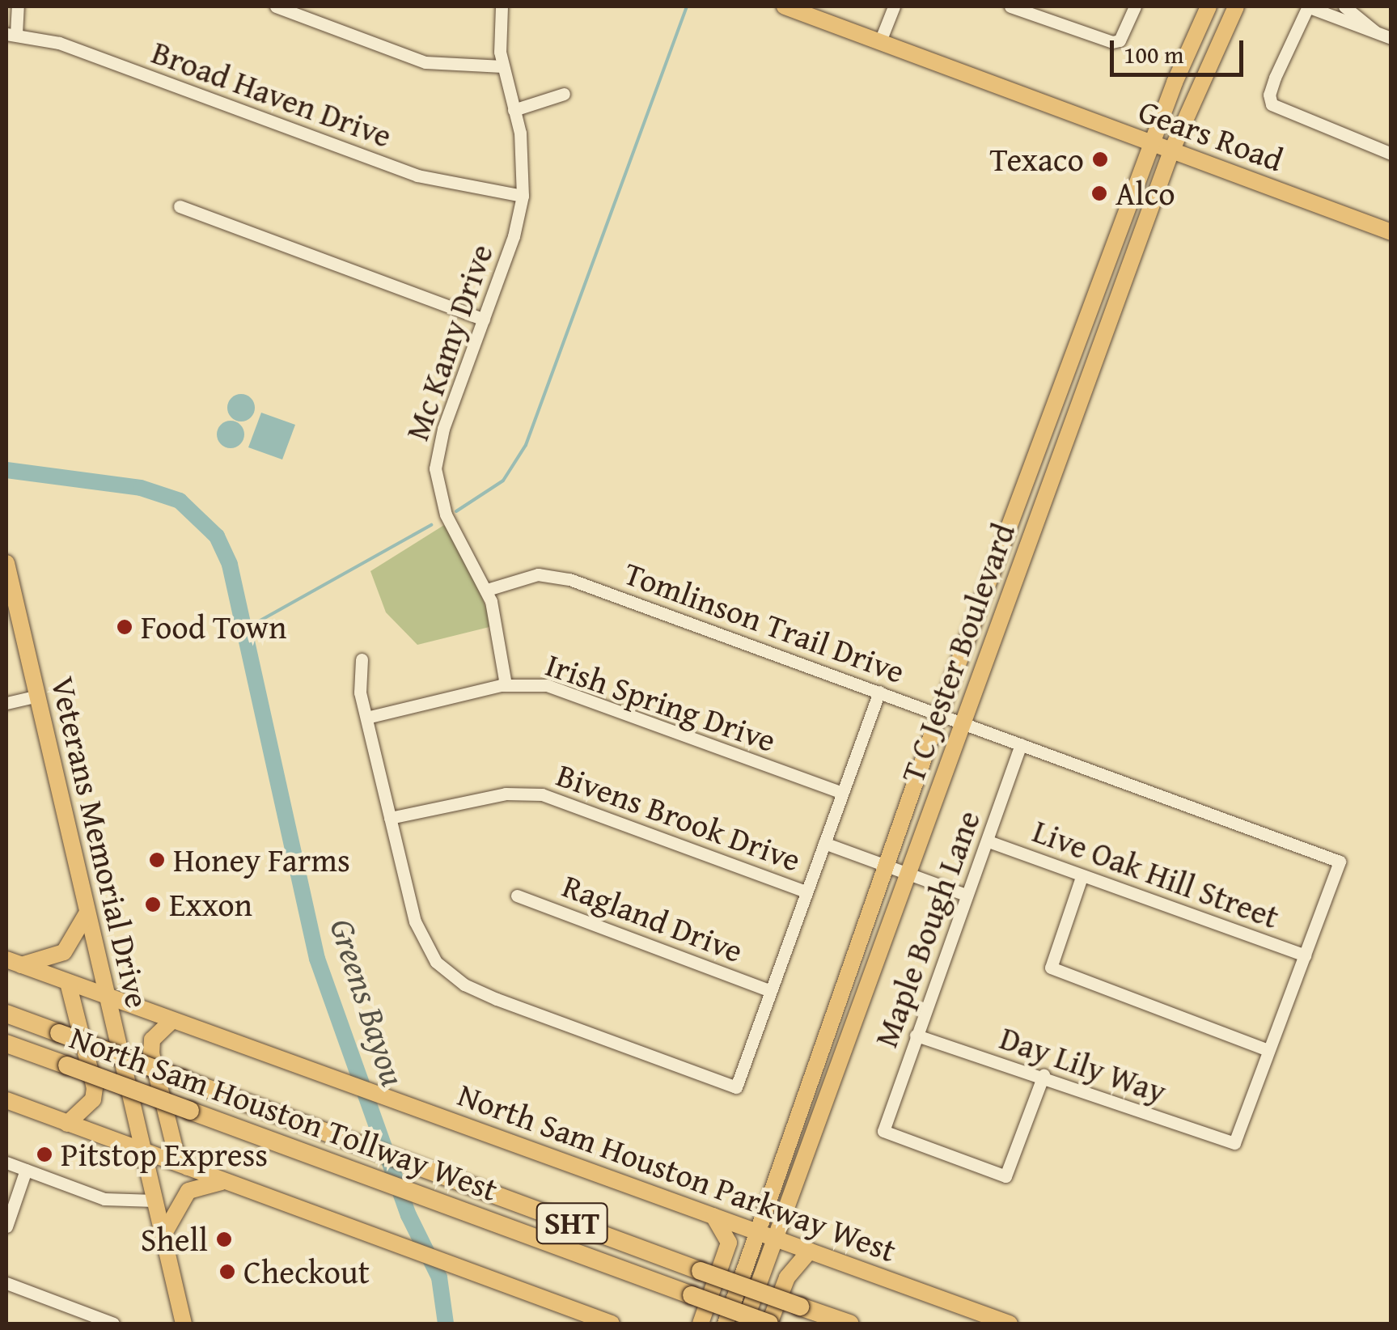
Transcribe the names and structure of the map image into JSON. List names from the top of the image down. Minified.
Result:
{"streets":{"highway":["North Sam Houston Tollway West","SHT"],"main road":["Gears Road","T C Jester Boulevard","Veterans Memorial Drive","North Sam Houston Parkway West"],"street":["Broad Haven Drive","Mc Kamy Drive","Tomlinson Trail Drive","Irish Spring Drive","Bivens Brook Drive","Live Oak Hill Street","Ragland Drive","Maple Bough Lane","Day Lily Way"]},"crossings":[["Broad Haven Drive","Mc Kamy Drive"],["Gears Road","T C Jester Boulevard"],["Mc Kamy Drive","Tomlinson Trail Drive"],["Mc Kamy Drive","Irish Spring Drive"],["Tomlinson Trail Drive","T C Jester Boulevard"],["Tomlinson Trail Drive","Live Oak Hill Street"],["Tomlinson Trail Drive","Maple Bough Lane"],["T C Jester Boulevard","North Sam Houston Parkway West"],["Veterans Memorial Drive","North Sam Houston Parkway West"],["Live Oak Hill Street","Maple Bough Lane"],["Maple Bough Lane","Day Lily Way"]],"water":["Greens Bayou"],"places":["Texaco","Alco","Food Town","Honey Farms","Exxon","Pitstop Express","Shell","Checkout"],"scale_bar":"100 m"}
